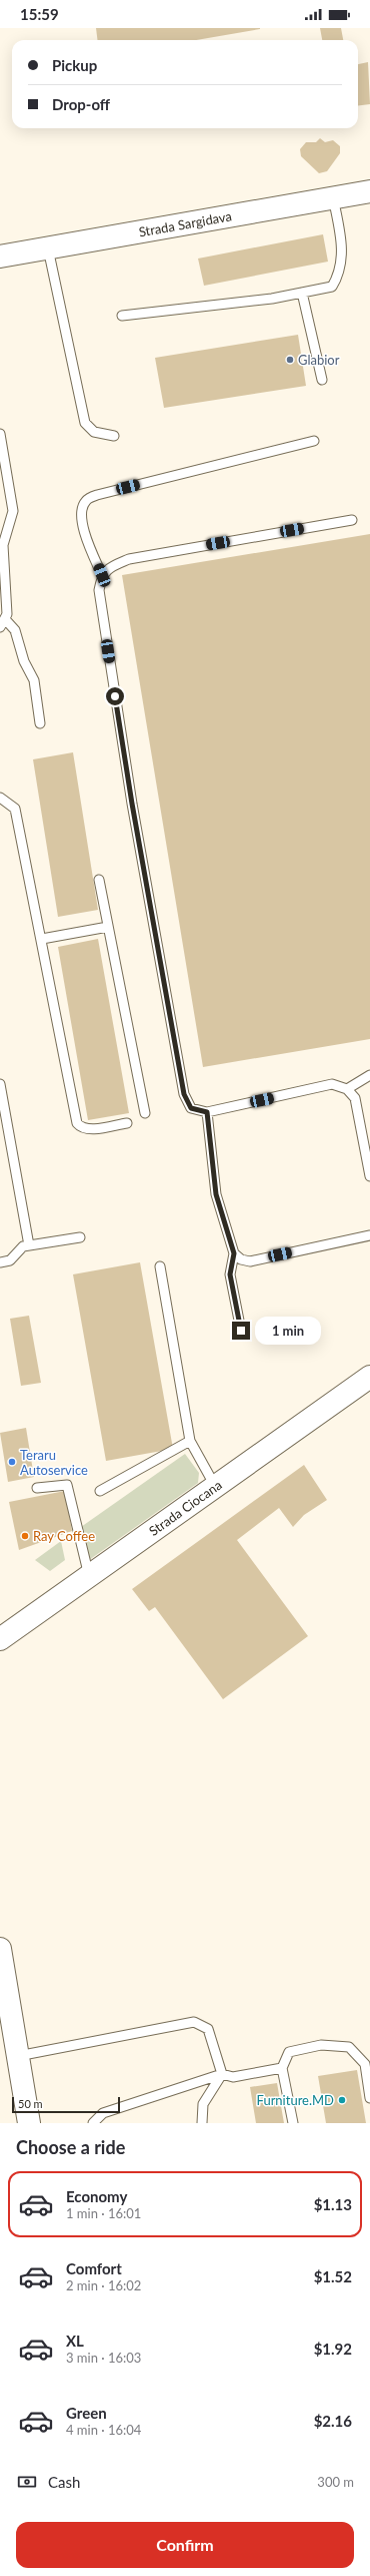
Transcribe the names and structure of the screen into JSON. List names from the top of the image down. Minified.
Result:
{"streets":{"street":["Strada Sargidava","Strada Ciocana"]},"places":["Glabior","Teraru Autoservice","Ray Coffee","Furniture.MD"],"scale_bar":"50 m","page":{"status":"15:59","banner":["Pickup","Drop-off"],"bubble":"1 min","scale":"50 m","heading":"Choose a ride","list":[{"name":"Economy","note":"1 min · 16:01","value":"$1.13"},{"name":"Comfort","note":"2 min · 16:02","value":"$1.52"},{"name":"XL","note":"3 min · 16:03","value":"$1.92"},{"name":"Green","note":"4 min · 16:04","value":"$2.16"}],"pay":["Cash","300 m"],"buttons":"Confirm"}}
